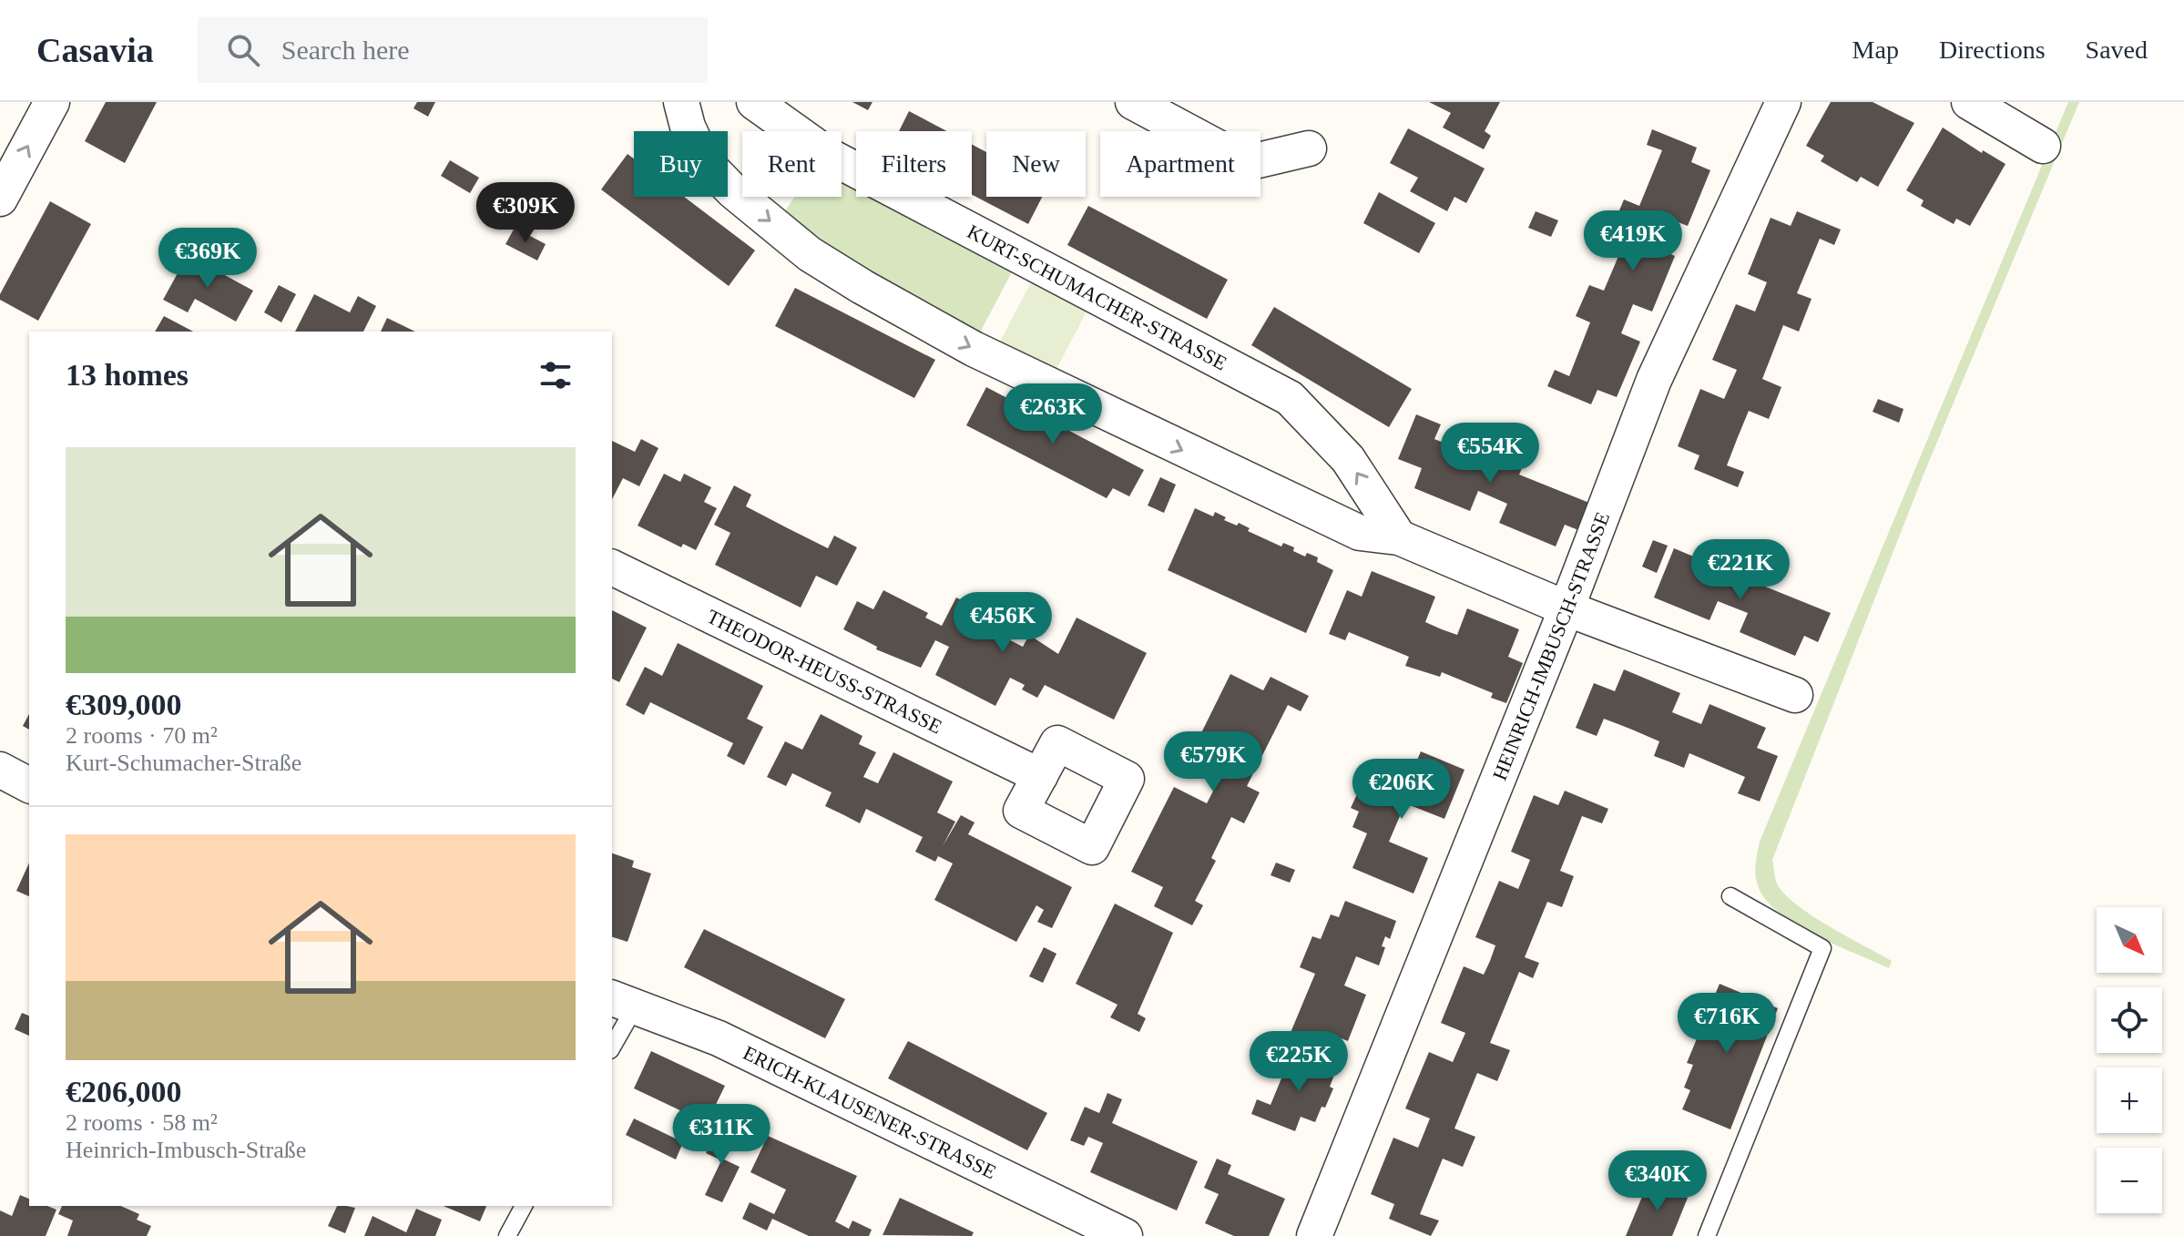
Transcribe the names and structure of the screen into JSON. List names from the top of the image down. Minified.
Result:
{"streets":{"street":["KURT-SCHUMACHER-STRASSE","HEINRICH-IMBUSCH-STRASSE","THEODOR-HEUSS-STRASSE","ERICH-KLAUSENER-STRASSE"]},"north":"bottom right","page":{"header":"Casavia","search":"Search here","nav":["Map","Directions","Saved"],"chip":["Buy","Rent","Filters","New","Apartment"],"price":["€309K","€419K","€369K","€263K","€554K","€221K","€456K","€579K","€206K","€716K","€225K","€311K","€340K"],"heading":"13 homes","list":[{"name":"€309,000","note":"2 rooms · 70 m² · Kurt-Schumacher-Straße"},{"name":"€206,000","note":"2 rooms · 58 m² · Heinrich-Imbusch-Straße"}],"map_buttons":["+","−"]}}
